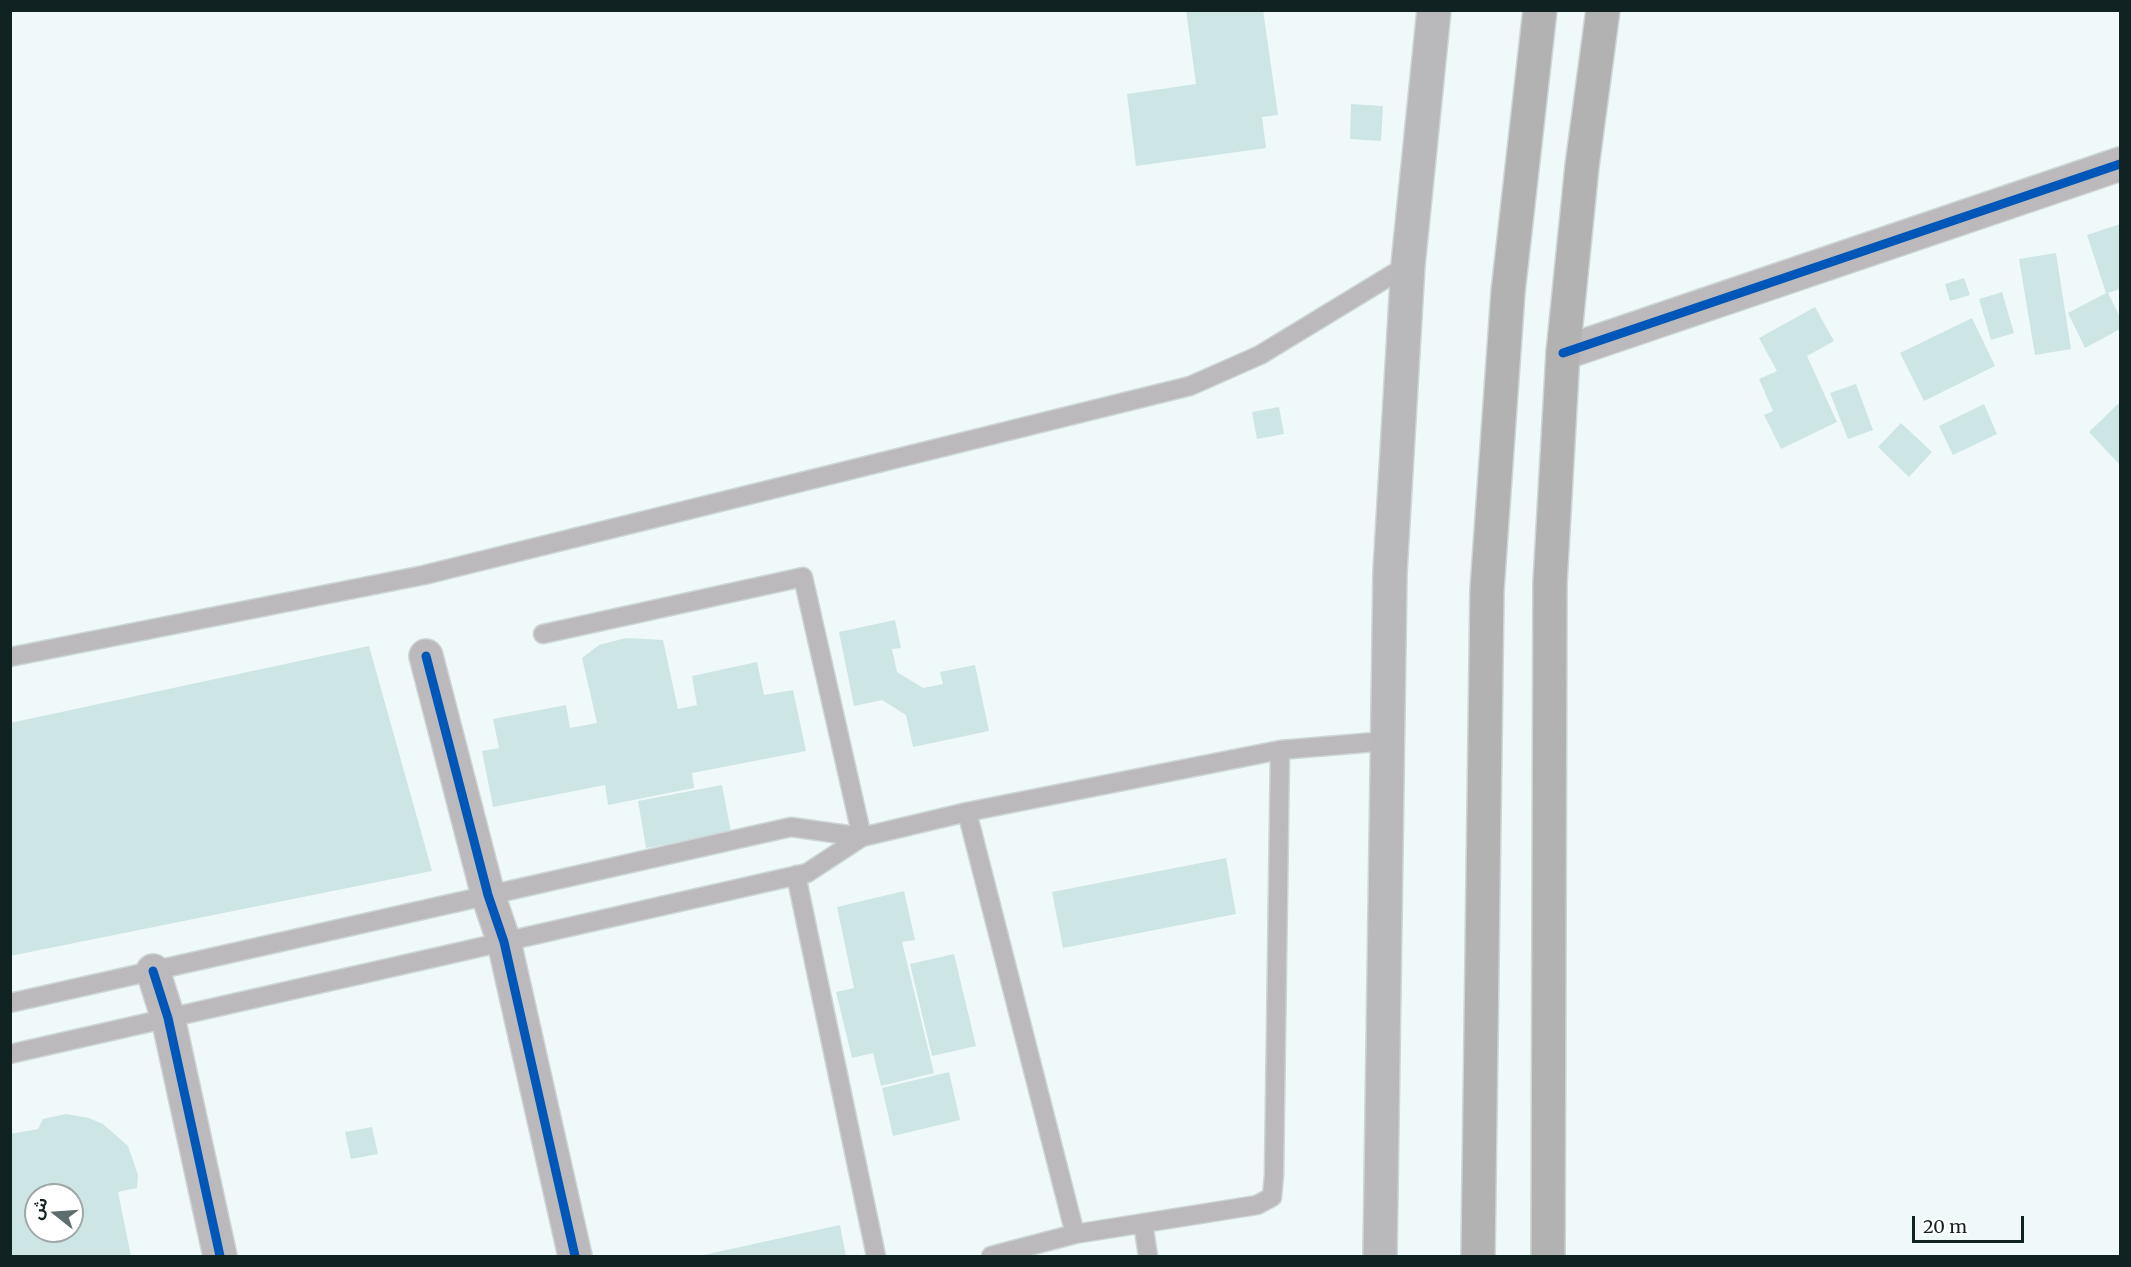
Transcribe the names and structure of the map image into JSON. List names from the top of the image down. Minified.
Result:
{"scale_bar":"20 m","north":"left"}
